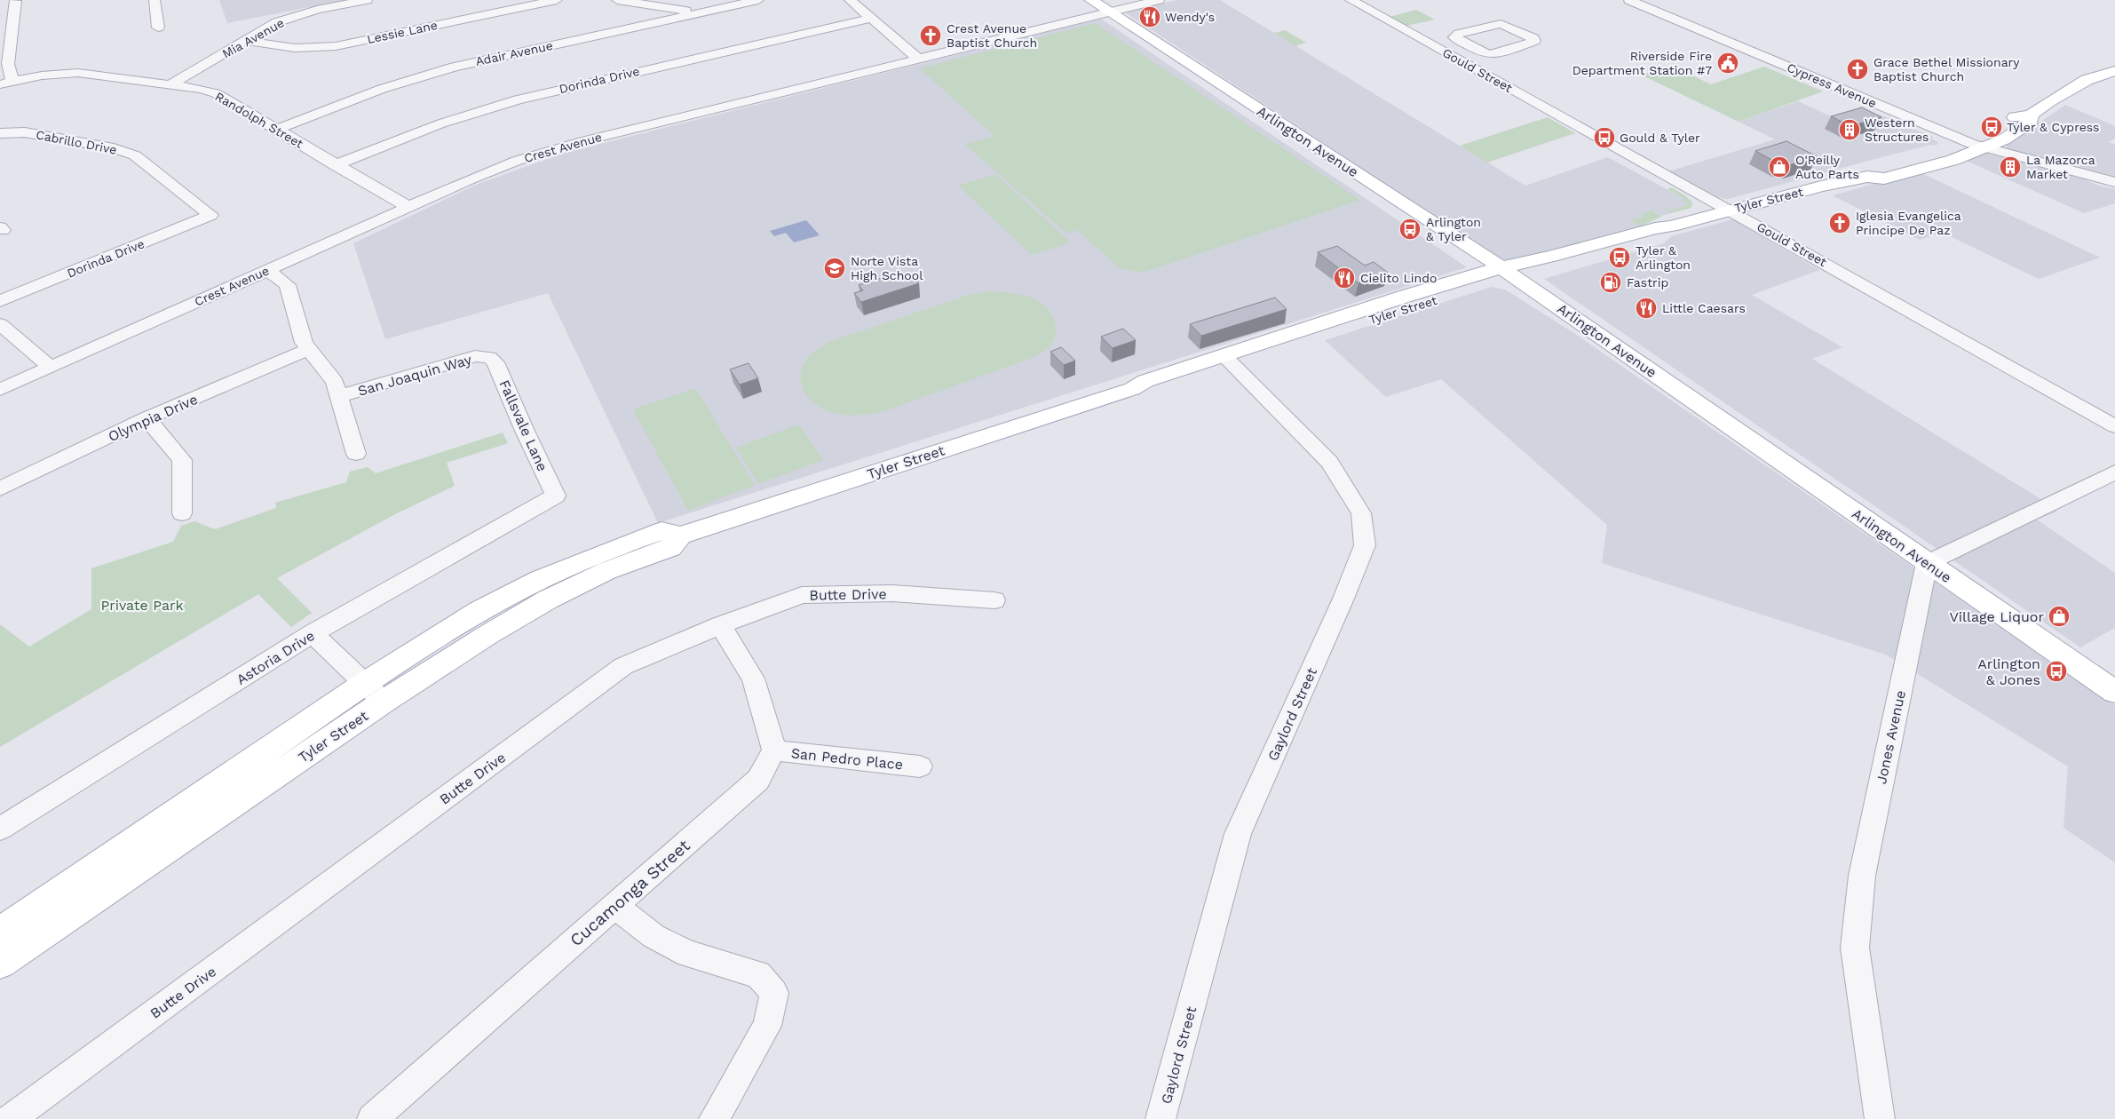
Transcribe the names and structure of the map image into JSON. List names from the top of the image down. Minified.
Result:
{"streets":{"main road":["Arlington Avenue","Tyler Street"],"street":["Lessie Lane","Mia Avenue","Adair Avenue","Gould Street","Dorinda Drive","Cypress Avenue","Randolph Street","Cabrillo Drive","Crest Avenue","San Joaquin Way","Olympia Drive","Fallsvale Lane","Butte Drive","Astoria Drive","Gaylord Street","Jones Avenue","San Pedro Place","Cucamonga Street"]},"crossings":[["Lessie Lane","Mia Avenue"],["Mia Avenue","Randolph Street"],["Adair Avenue","Randolph Street"],["Gould Street","Tyler Street"],["Dorinda Drive","Randolph Street"],["Dorinda Drive","Cabrillo Drive"],["Cypress Avenue","Tyler Street"],["Randolph Street","Crest Avenue"],["Arlington Avenue","Crest Avenue"],["Arlington Avenue","Tyler Street"],["Arlington Avenue","Jones Avenue"],["Tyler Street","Gaylord Street"],["San Joaquin Way","Fallsvale Lane"],["Fallsvale Lane","Astoria Drive"],["San Pedro Place","Cucamonga Street"]],"parks":["Private Park"],"places":{"restaurant":["Wendy's","Cielito Lindo","Little Caesars"],"church":["Crest Avenue Baptist Church","Grace Bethel Missionary Baptist Church","Iglesia Evangelica Principe De Paz"],"public building":["Riverside Fire Department Station #7"],"bus stop":["Tyler & Cypress","Gould & Tyler","Arlington & Tyler","Tyler & Arlington","Arlington & Jones"],"building":["Western Structures","La Mazorca Market"],"shop":["O'Reilly Auto Parts","Village Liquor"],"school or university":["Norte Vista High School"],"fuel station":["Fastrip"]}}
